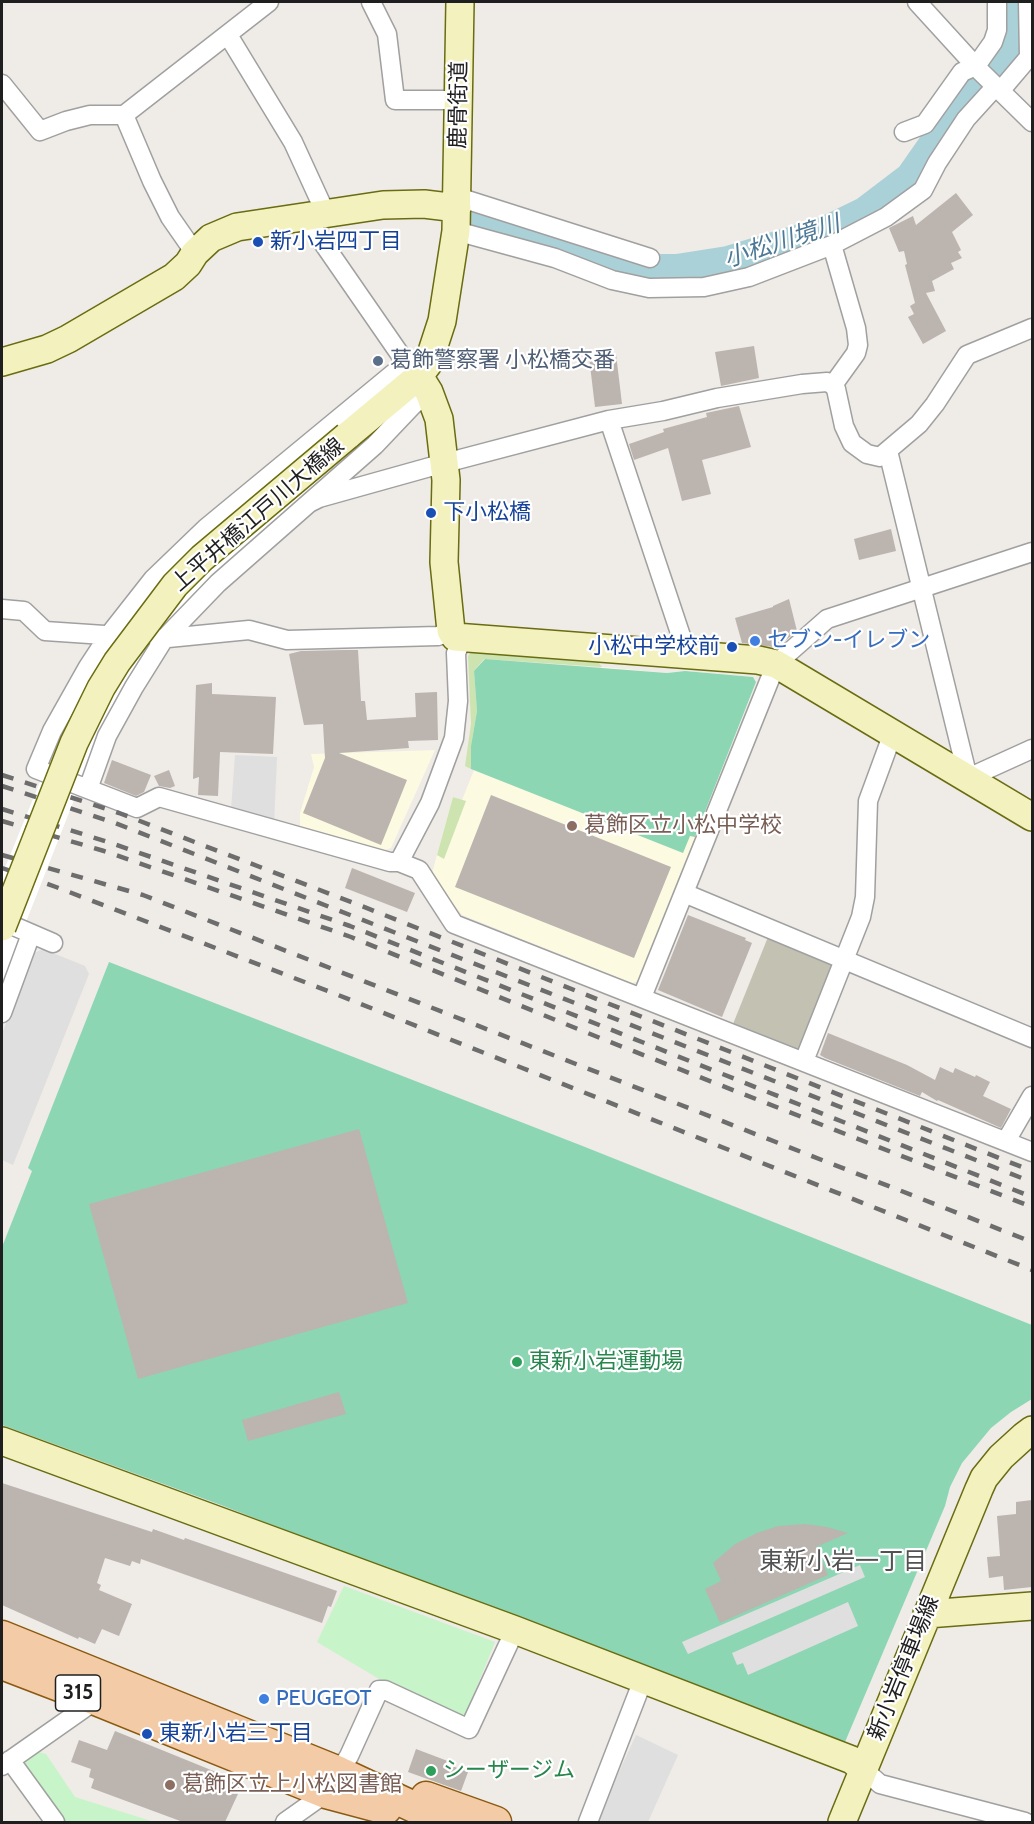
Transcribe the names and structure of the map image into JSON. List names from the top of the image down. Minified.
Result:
{"streets":{"main road":["315"],"street":["鹿骨街道","上平井橋江戸川大橋線","新小岩停車場線"]},"crossings":[["鹿骨街道","上平井橋江戸川大橋線"]],"districts":["東新小岩一丁目"],"water":["小松川境川"],"places":["新小岩四丁目","葛飾警察署 小松橋交番","下小松橋","セブン-イレブン","小松中学校前","葛飾区立小松中学校","東新小岩運動場","PEUGEOT","東新小岩三丁目","シーザージム","葛飾区立上小松図書館"]}
